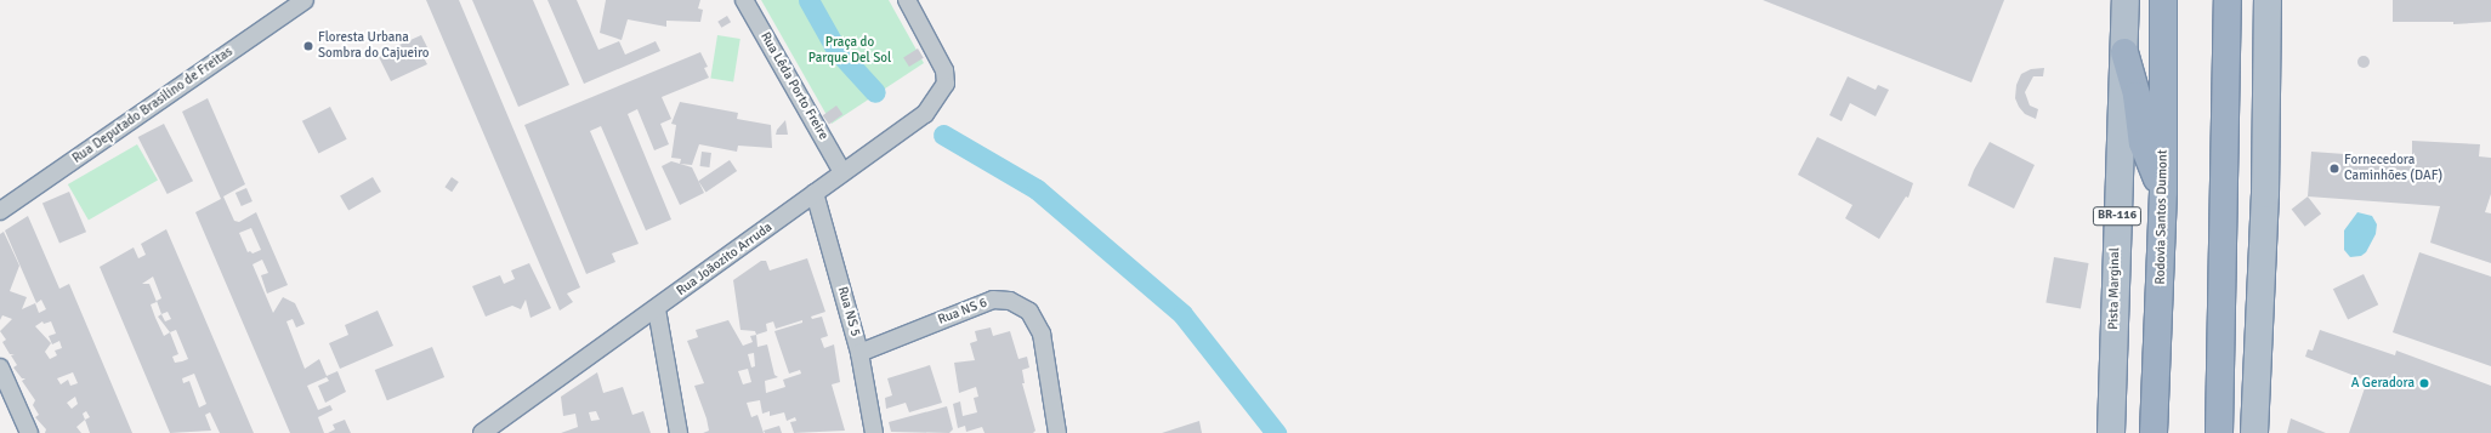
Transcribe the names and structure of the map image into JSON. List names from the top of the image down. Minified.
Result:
{"streets":{"highway":["BR-116","Rodovia Santos Dumont"],"main road":["Pista Marginal"],"street":["Rua Lêda Porto Freire","Rua Deputado Brasilino de Freitas","Rua Joãozito Arruda","Rua NS 5","Rua NS 6"]},"crossings":[["Rua Lêda Porto Freire","Rua Joãozito Arruda"],["Rua Joãozito Arruda","Rua NS 5"],["Rua NS 5","Rua NS 6"]],"parks":["Praça do Parque Del Sol"],"places":["Floresta Urbana Sombra do Cajueiro","Fornecedora Caminhões (DAF)","A Geradora"]}
